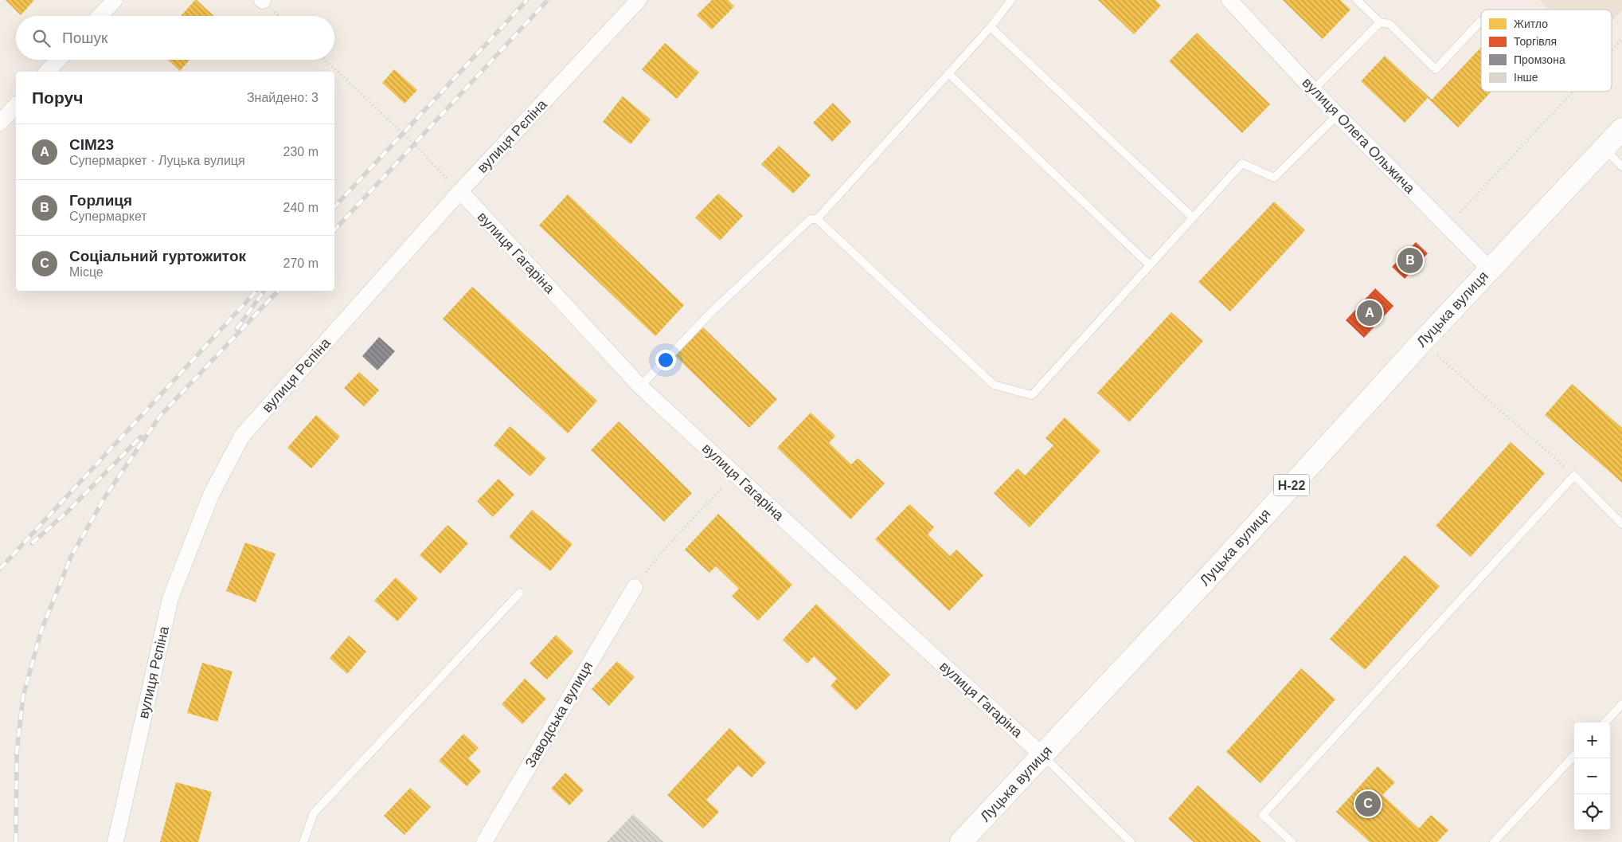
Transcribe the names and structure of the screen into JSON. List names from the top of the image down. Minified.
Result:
{"streets":{"main road":["Луцька вулиця","Н-22"],"street":["вулиця Олега Ольжича","вулиця Рєпіна","вулиця Гагаріна","Заводська вулиця"]},"crossings":[["вулиця Олега Ольжича","Луцька вулиця"],["вулиця Рєпіна","вулиця Гагаріна"],["вулиця Гагаріна","Луцька вулиця"]],"legend":["Житло","Торгівля","Промзона","Інше"],"page":{"search":"Пошук","heading":["Поруч","Знайдено: 3"],"list":[{"mark":"A","name":"СІМ23","note":"Супермаркет · Луцька вулиця","value":"230 m"},{"mark":"B","name":"Горлиця","note":"Супермаркет","value":"240 m"},{"mark":"C","name":"Соціальний гуртожиток","note":"Місце","value":"270 m"}],"pins":["B","A","C"],"map_buttons":["+","−"]}}
